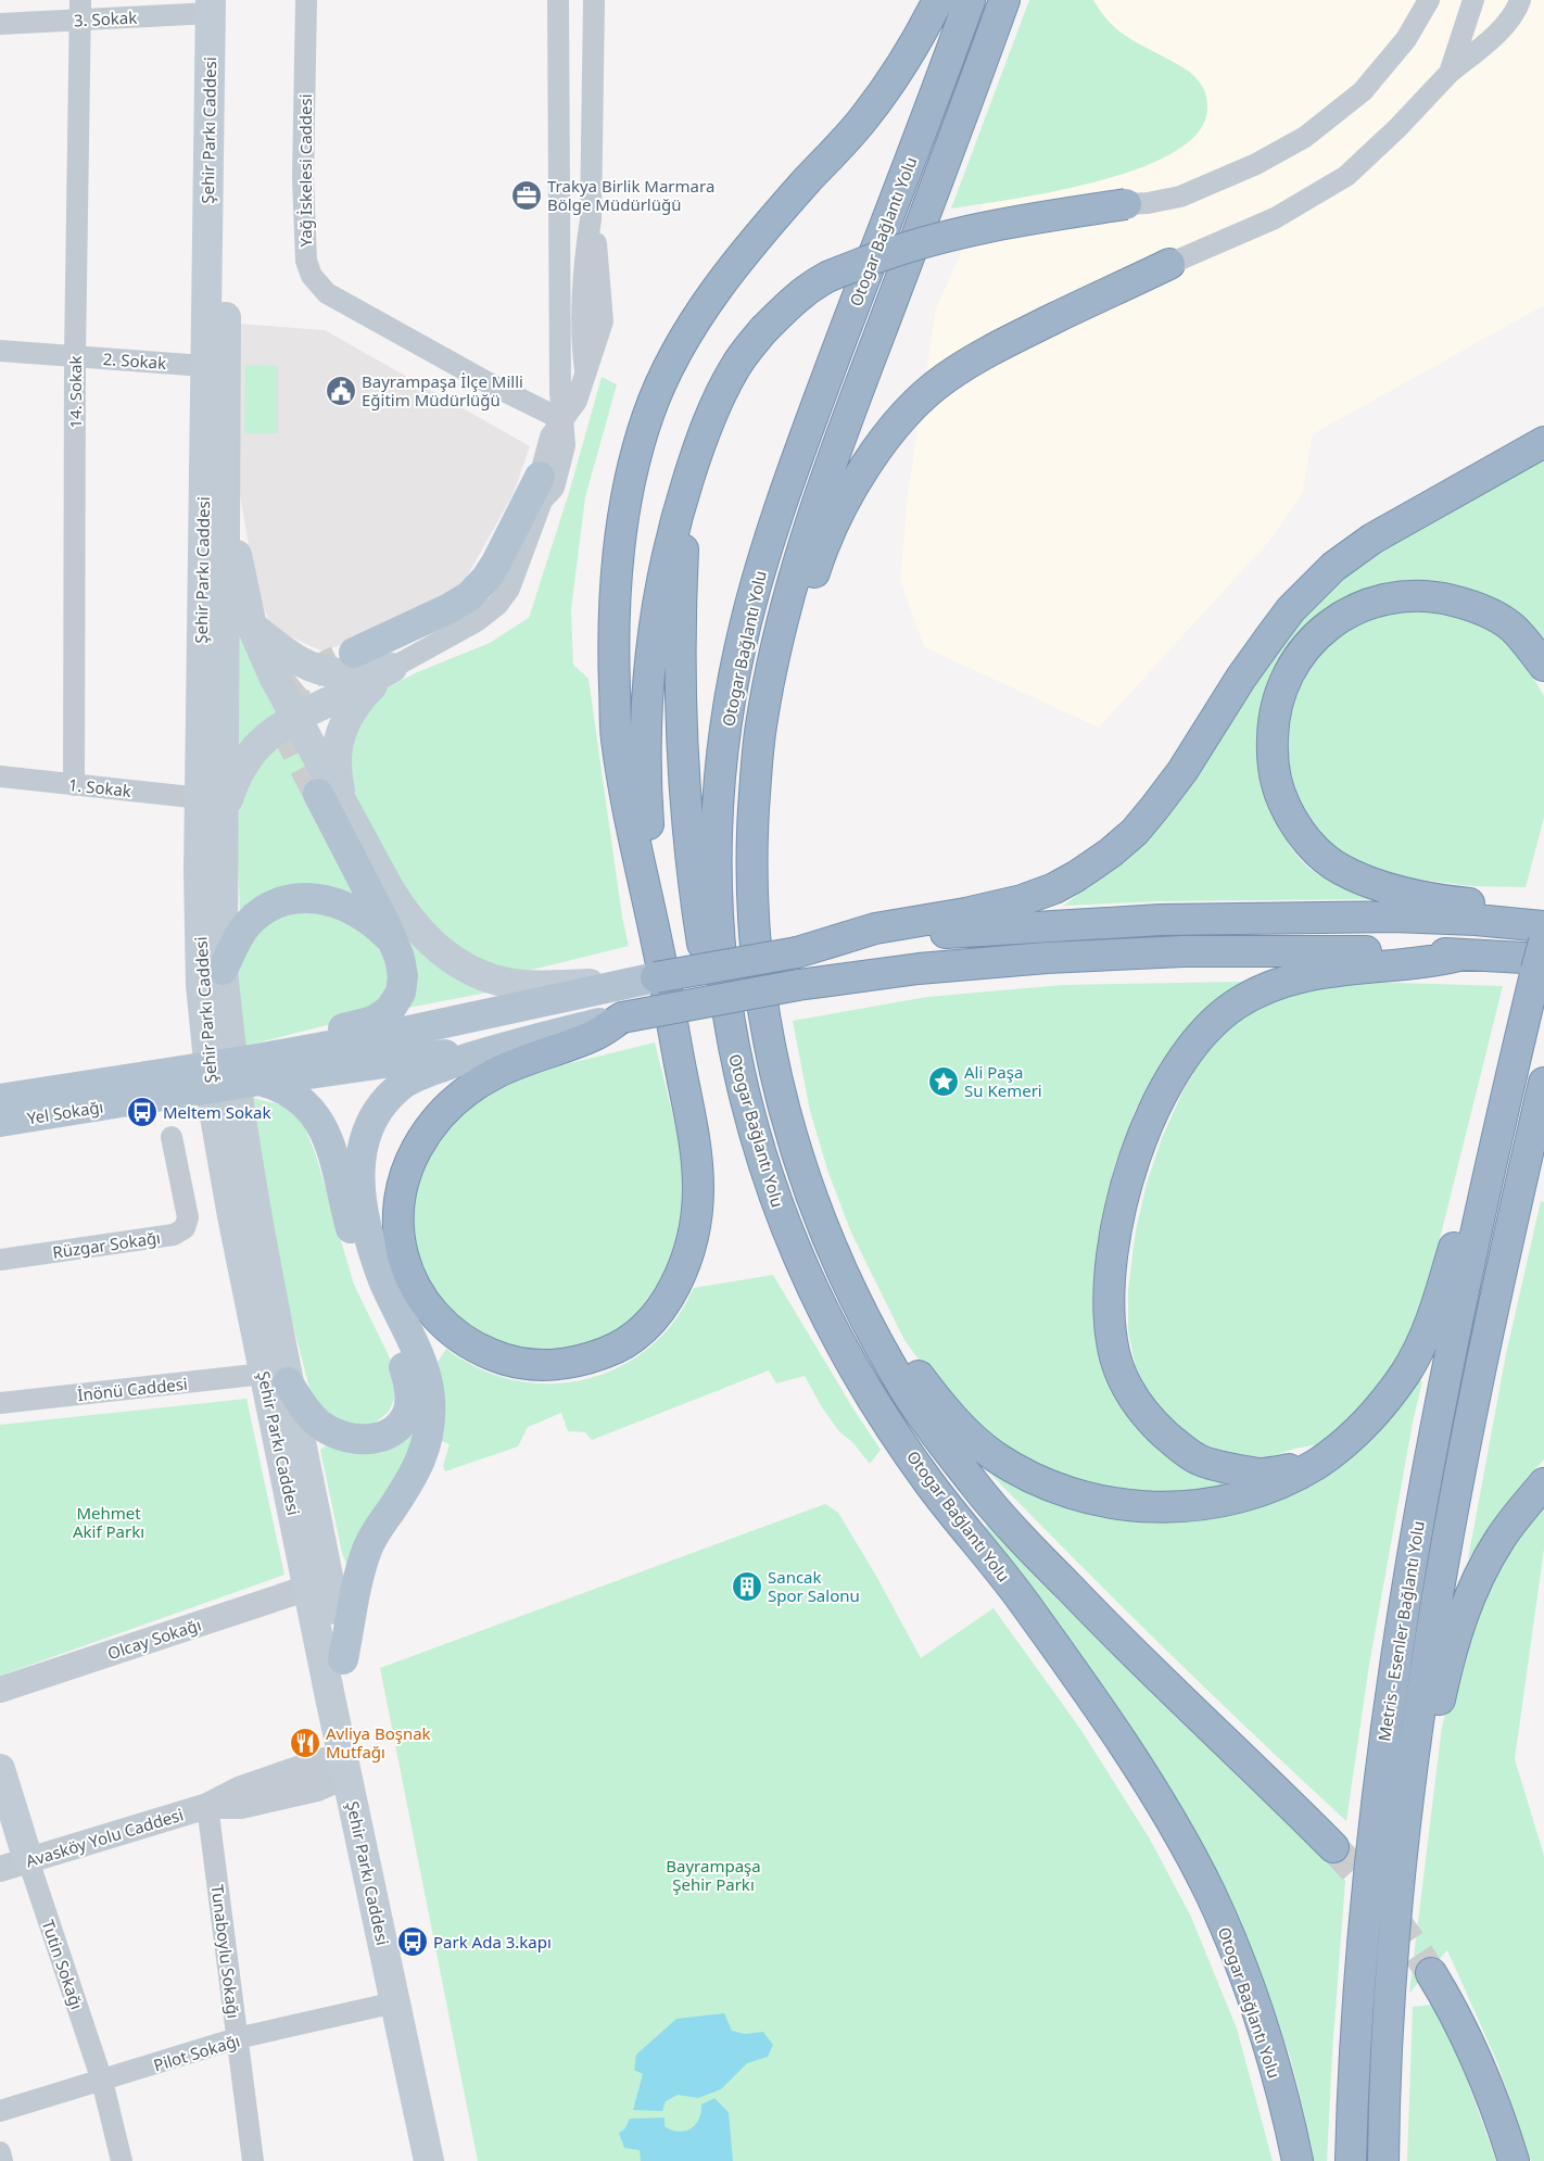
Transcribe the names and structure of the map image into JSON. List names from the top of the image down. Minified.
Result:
{"streets":{"highway":["Otogar Bağlantı Yolu","Metris - Esenler Bağlantı Yolu"],"main road":["Şehir Parkı Caddesi","Yel Sokağı","Tutin Sokağı"],"street":["3. Sokak","Yağ İskelesi Caddesi","2. Sokak","14. Sokak","1. Sokak","Rüzgar Sokağı","İnönü Caddesi","Olcay Sokağı","Avasköy Yolu Caddesi","Tunaboylu Sokağı","Pilot Sokağı"]},"crossings":[["3. Sokak","Şehir Parkı Caddesi"],["3. Sokak","14. Sokak"],["Şehir Parkı Caddesi","2. Sokak"],["Şehir Parkı Caddesi","1. Sokak"],["Şehir Parkı Caddesi","İnönü Caddesi"],["Şehir Parkı Caddesi","Olcay Sokağı"],["Şehir Parkı Caddesi","Avasköy Yolu Caddesi"],["Şehir Parkı Caddesi","Pilot Sokağı"],["2. Sokak","14. Sokak"],["14. Sokak","1. Sokak"],["Avasköy Yolu Caddesi","Tunaboylu Sokağı"],["Avasköy Yolu Caddesi","Tutin Sokağı"],["Tunaboylu Sokağı","Pilot Sokağı"],["Tutin Sokağı","Pilot Sokağı"]],"parks":["Mehmet Akif Parkı","Bayrampaşa Şehir Parkı"],"places":{"office":["Trakya Birlik Marmara Bölge Müdürlüğü"],"public building":["Bayrampaşa İlçe Milli Eğitim Müdürlüğü"],"place":["Ali Paşa Su Kemeri"],"bus stop":["Meltem Sokak","Park Ada 3.kapı"],"building":["Sancak Spor Salonu"],"restaurant":["Avliya Boşnak Mutfağı"]}}
